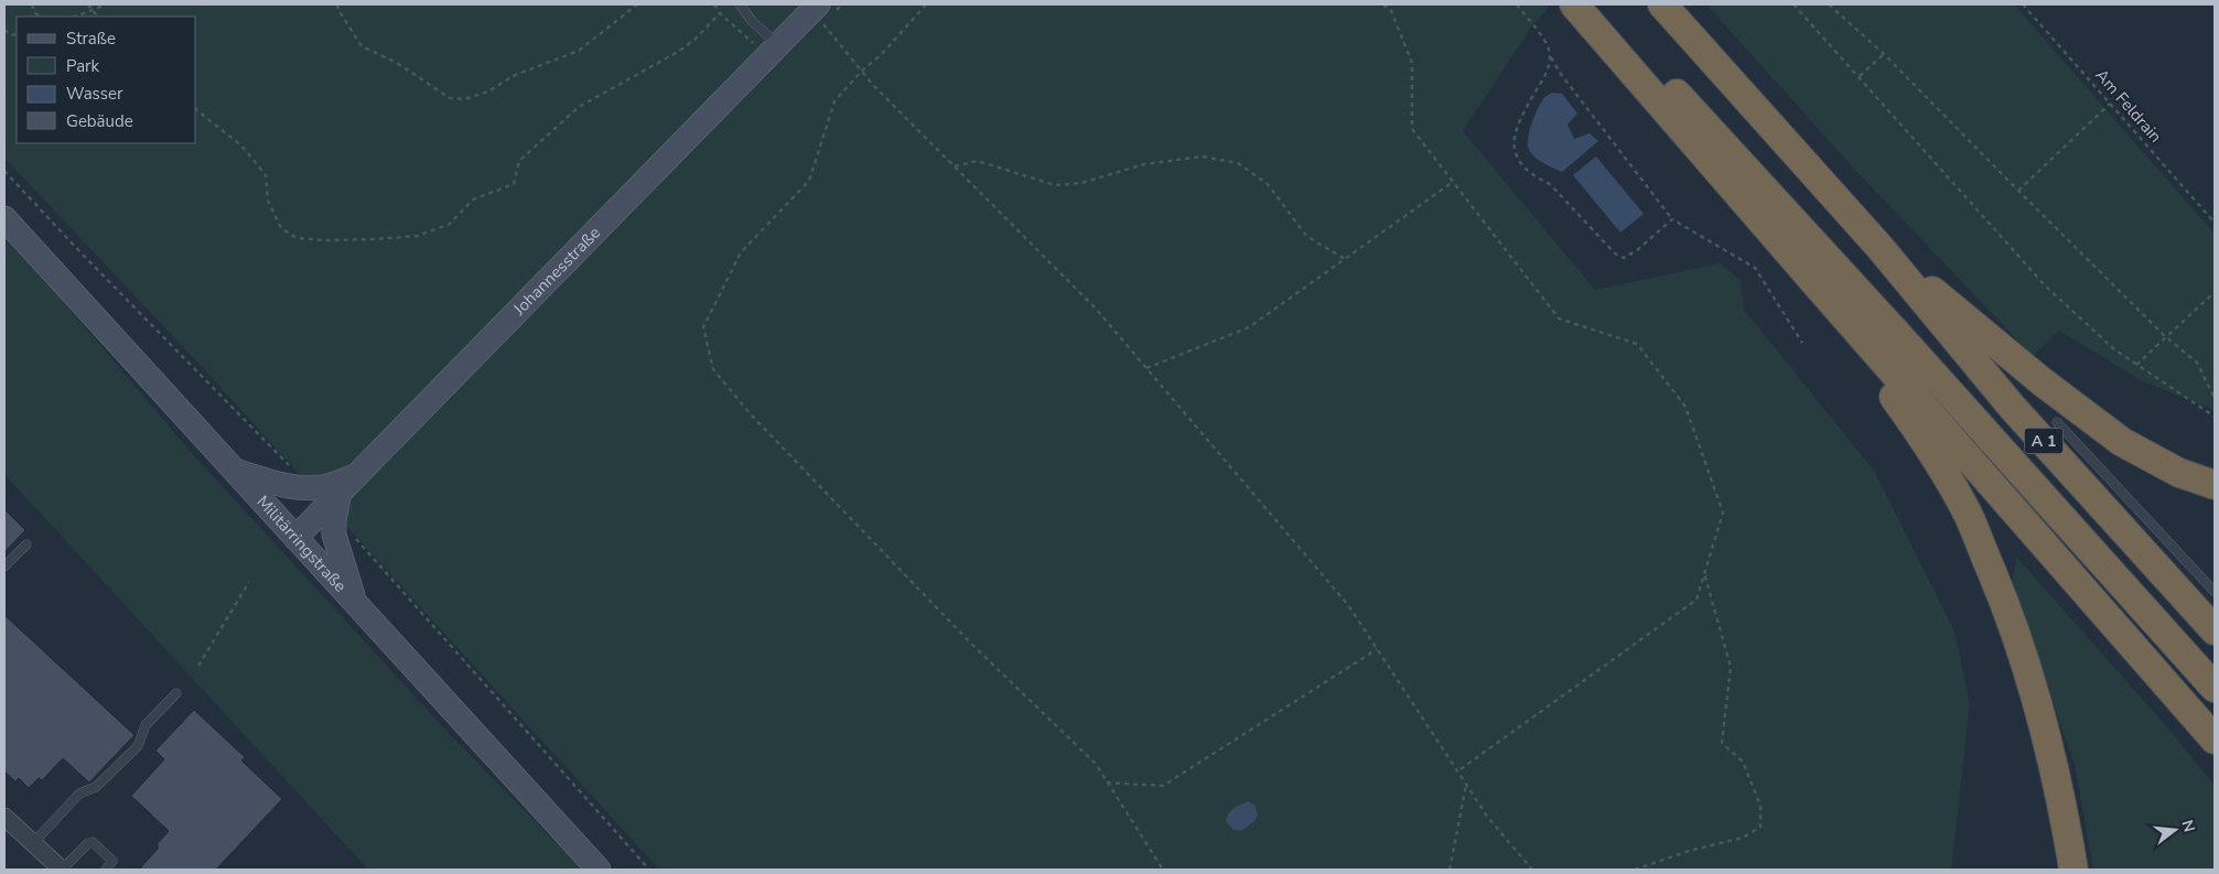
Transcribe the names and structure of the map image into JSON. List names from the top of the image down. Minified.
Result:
{"streets":{"highway":["A 1"],"main road":["Johannesstraße","Militärringstraße"],"path":["Am Feldrain"]},"crossings":[["Johannesstraße","Militärringstraße"]],"legend":["Straße","Park","Wasser","Gebäude"],"north":"right"}
